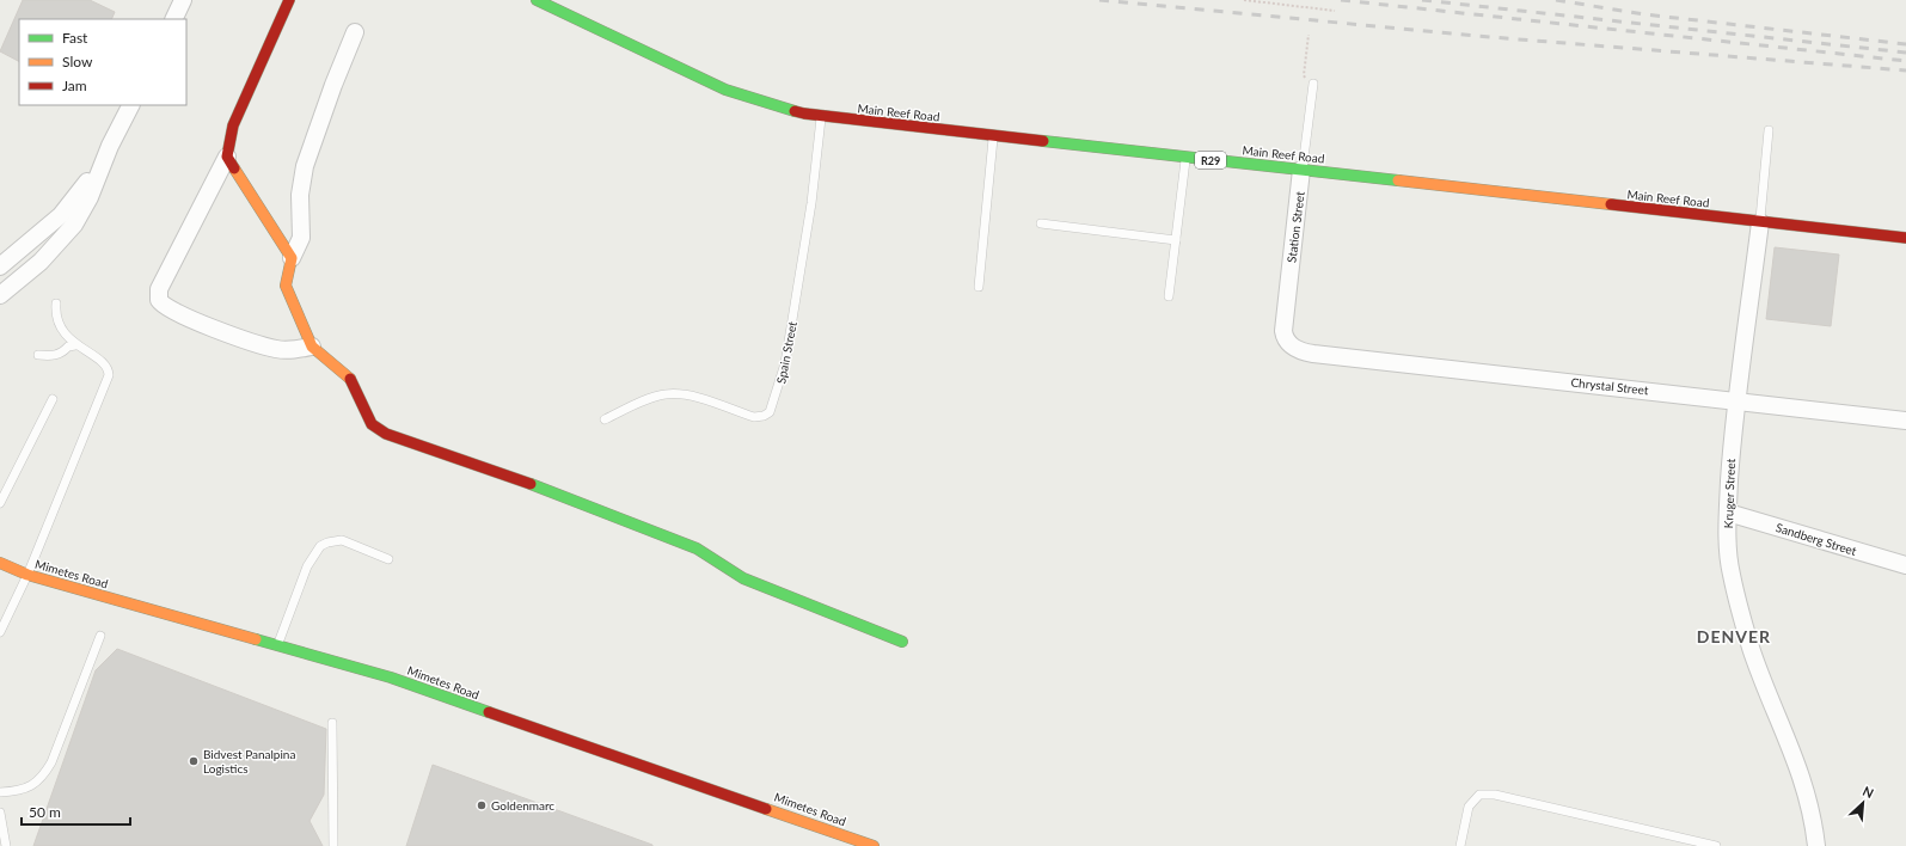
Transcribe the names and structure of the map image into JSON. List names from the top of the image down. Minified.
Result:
{"streets":{"street":["Main Reef Road","R29","Station Street","Chrystal Street","Kruger Street","Sandberg Street","Mimetes Road"],"lane":["Spain Street"]},"crossings":[["Main Reef Road","Station Street"],["Main Reef Road","Spain Street"],["Main Reef Road","Kruger Street"],["Station Street","Chrystal Street"],["Chrystal Street","Kruger Street"],["Kruger Street","Sandberg Street"]],"districts":["DENVER"],"places":["Bidvest Panalpina Logistics","Goldenmarc"],"legend":["Fast","Slow","Jam"],"scale_bar":"50 m","north":"top right"}
